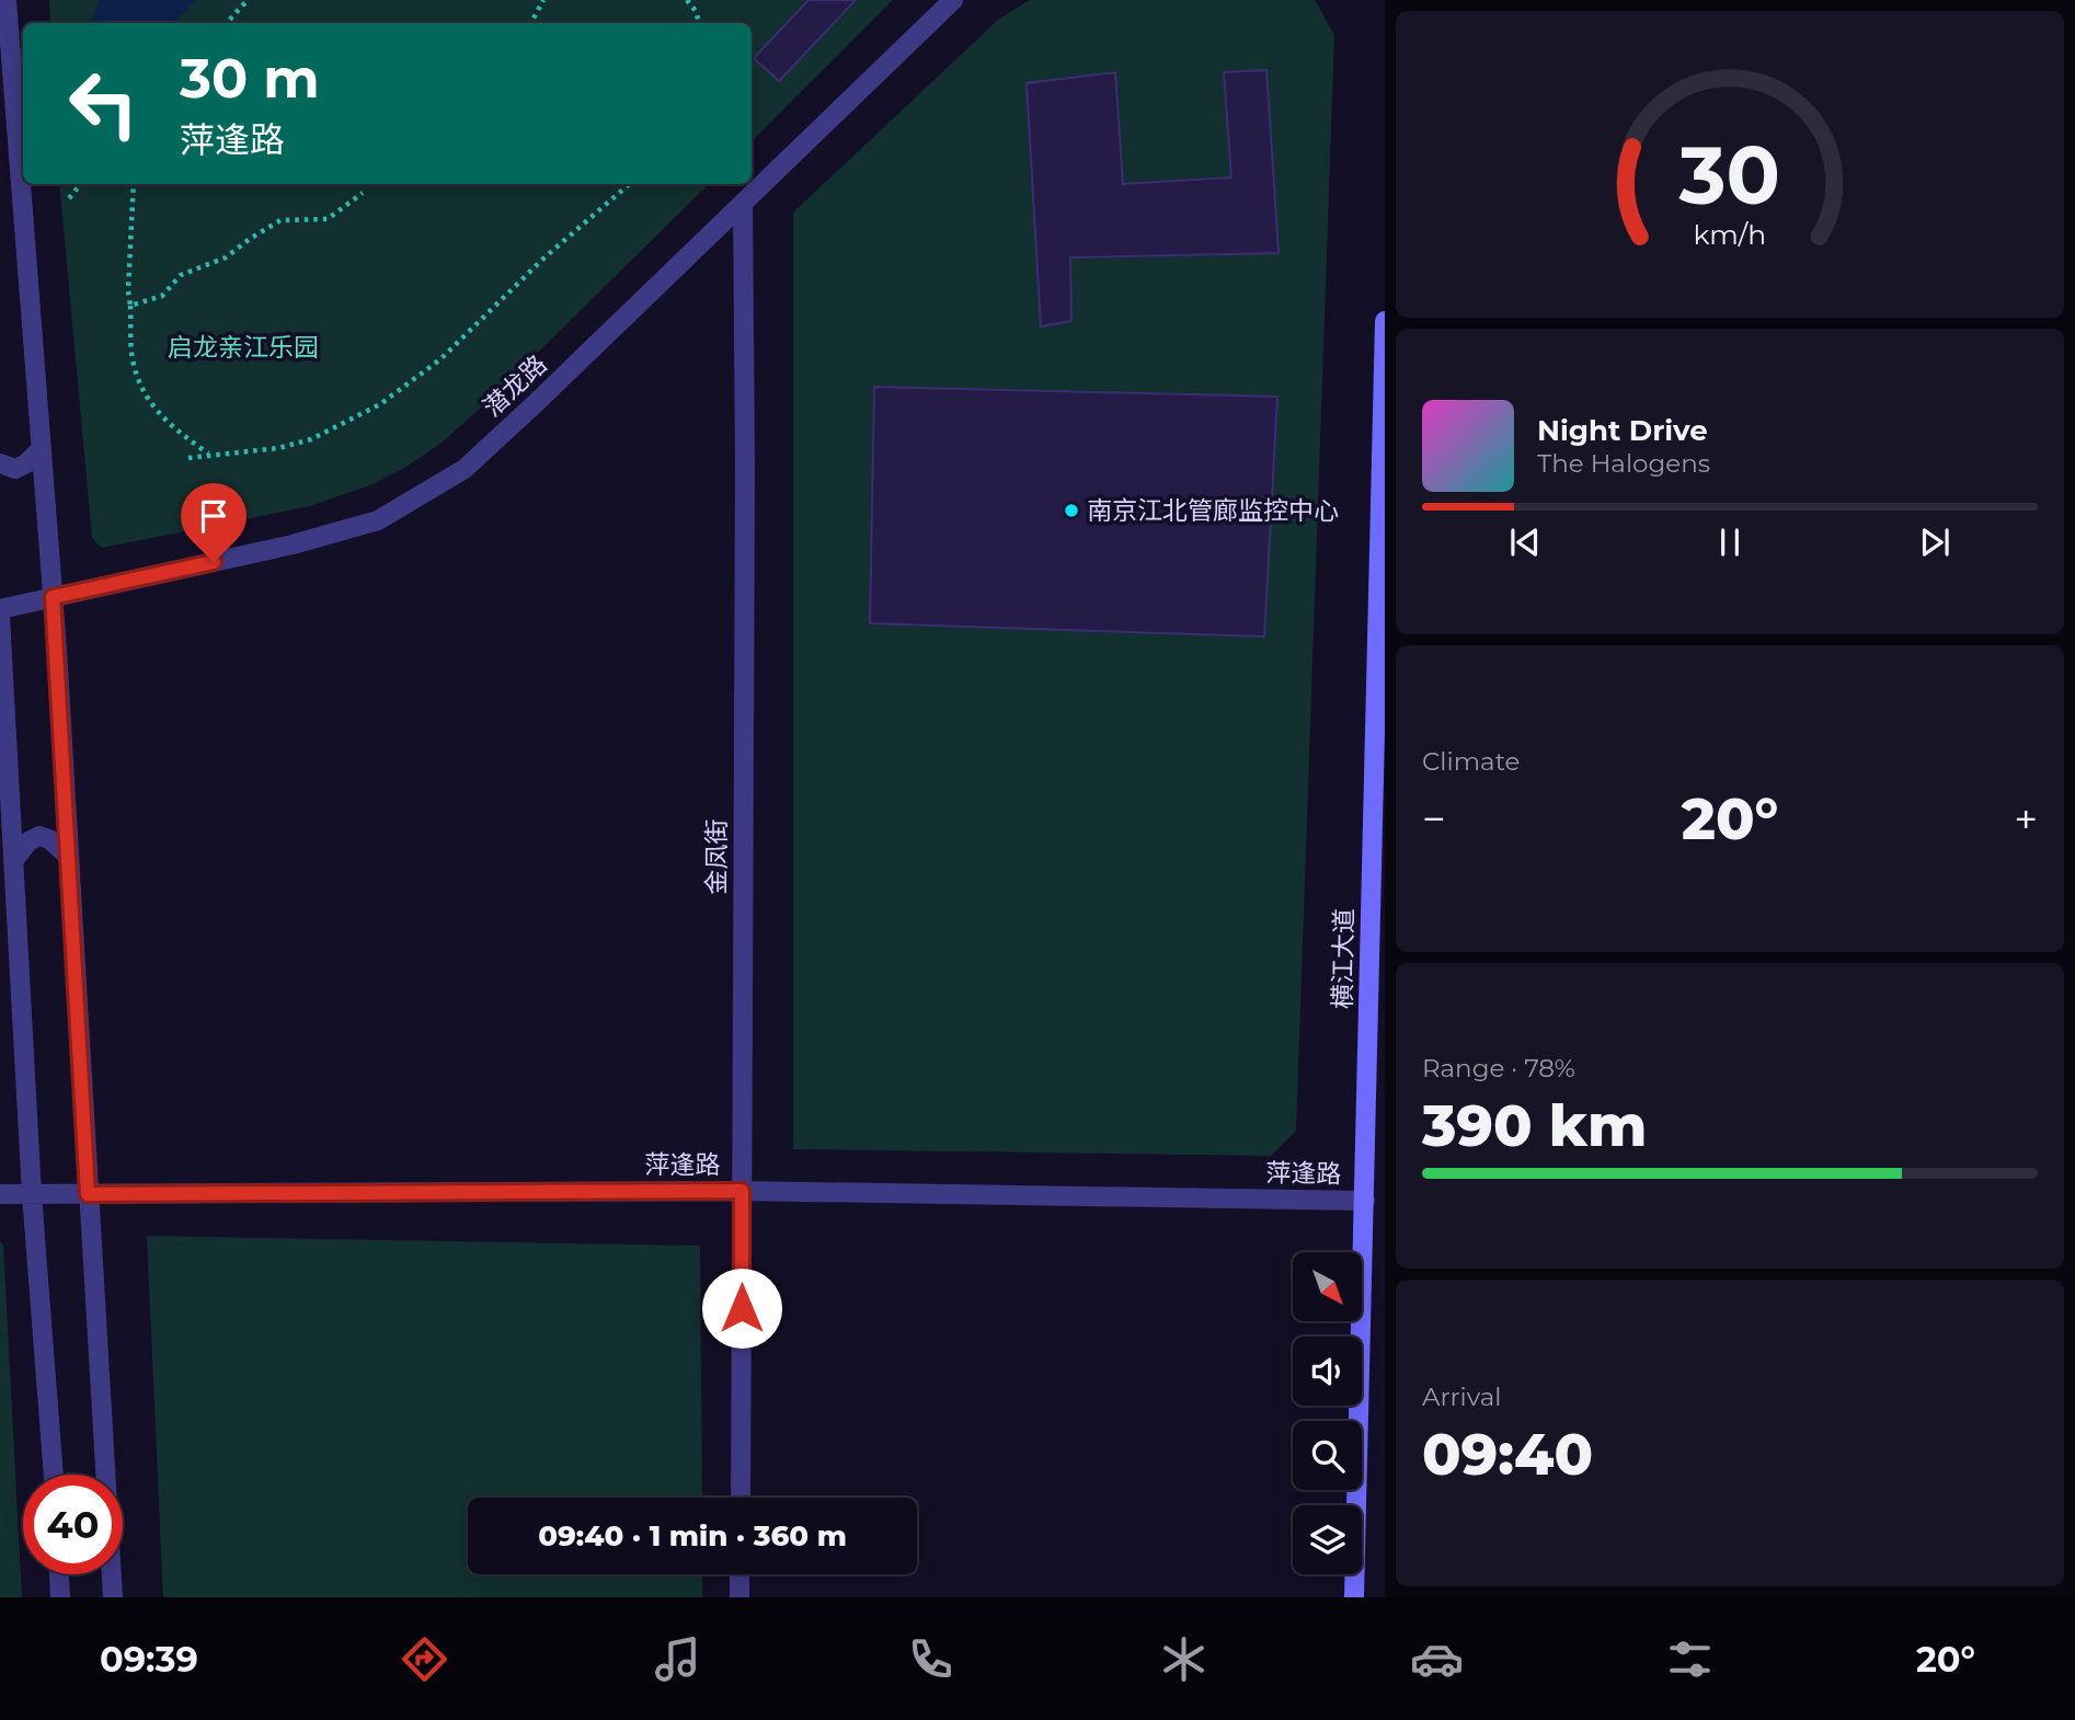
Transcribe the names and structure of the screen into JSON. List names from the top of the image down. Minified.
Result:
{"streets":{"main road":["横江大道"],"street":["潜龙路","金凤街","萍逢路"]},"crossings":[["潜龙路","金凤街"],["金凤街","萍逢路"],["横江大道","萍逢路"]],"parks":["启龙亲江乐园"],"places":["南京江北管廊监控中心"],"north":"bottom right","page":{"turn":["30 m","萍逢路"],"song":["Night Drive","The Halogens"],"tile":["Climate",["Range · 78%","390 km"],["Arrival","09:40"]],"heat":["−","20°","+"],"limit":"40","trip":"09:40 · 1 min · 360 m","tabs":["09:39","20°"],"gauge":["30","km/h"]}}
